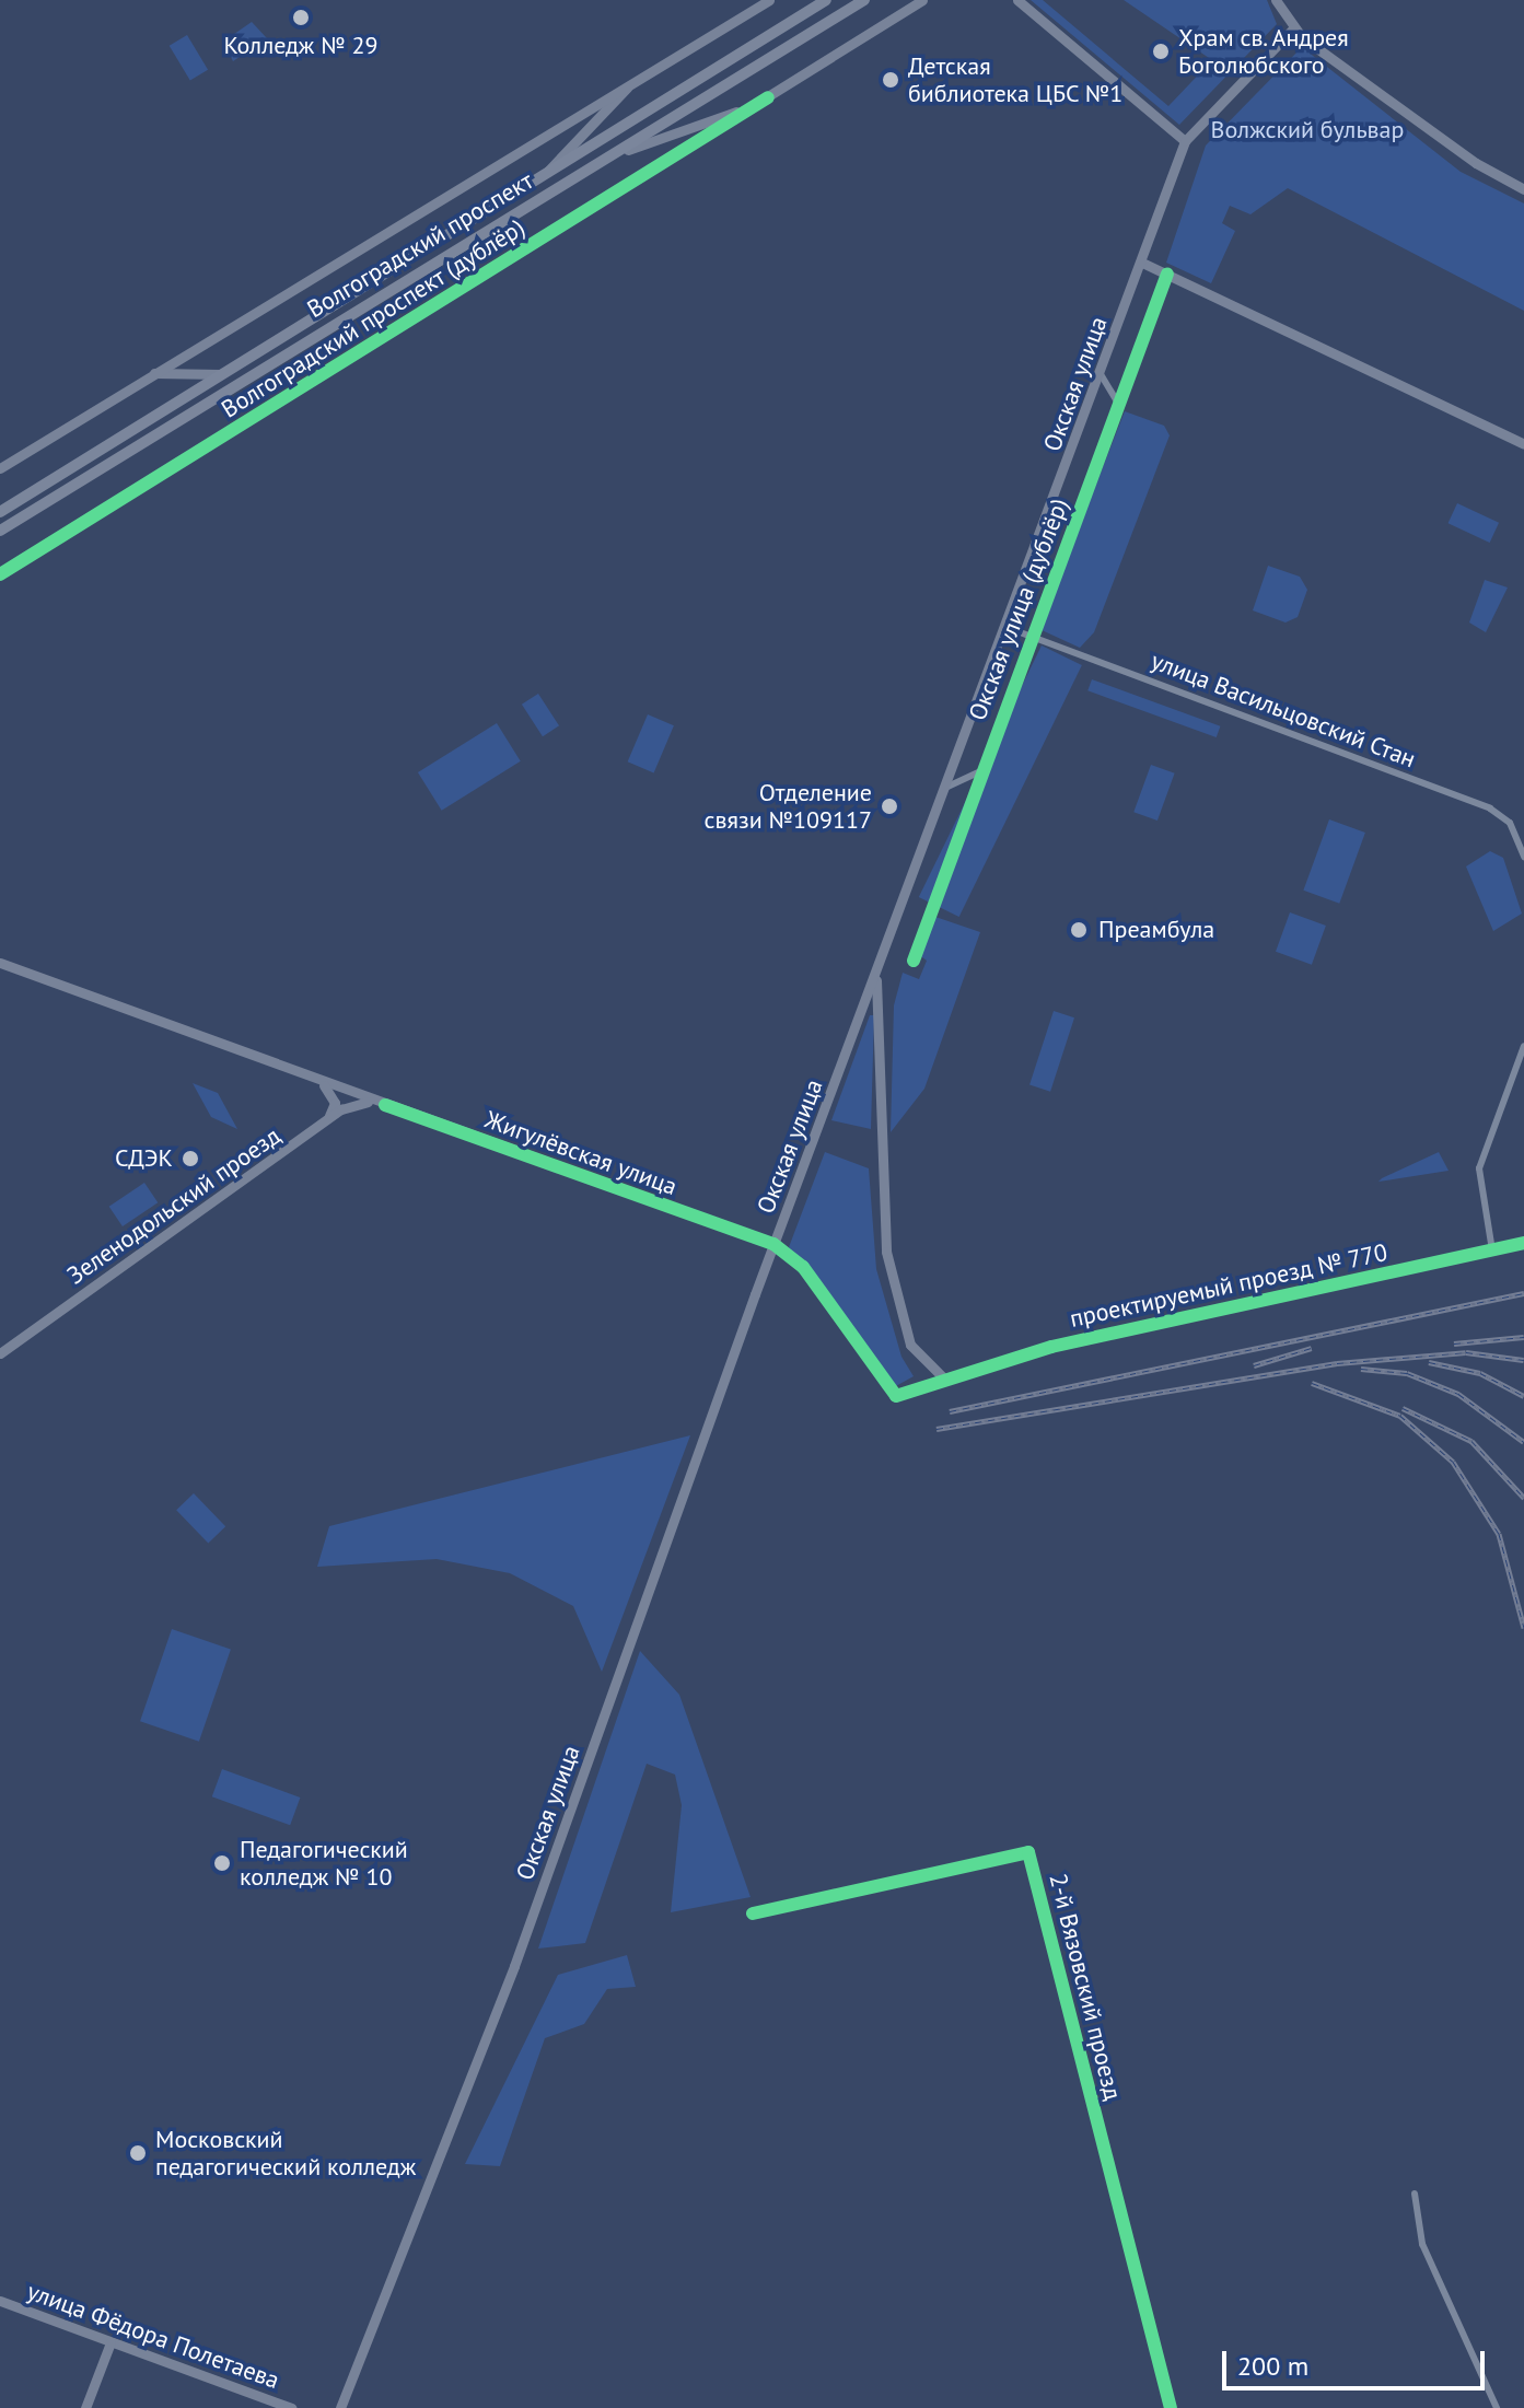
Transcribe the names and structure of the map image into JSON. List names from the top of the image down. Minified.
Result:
{"streets":{"main road":["Волгоградский проспект"],"street":["Волгоградский проспект (дублёр)","Окская улица","Окская улица (дублёр)","улица Васильцовский Стан","Жигулёвская улица","Зеленодольский проезд","проектируемый проезд № 770","2-й Вязовский проезд","улица Фёдора Полетаева"]},"crossings":[["Волгоградский проспект","Волгоградский проспект (дублёр)"],["Окская улица","улица Васильцовский Стан"],["Окская улица","Жигулёвская улица"],["Окская улица","проектируемый проезд № 770"],["Окская улица (дублёр)","улица Васильцовский Стан"],["Жигулёвская улица","Зеленодольский проезд"],["Жигулёвская улица","проектируемый проезд № 770"]],"parks":["Волжский бульвар"],"places":["Колледж № 29","Храм св. Андрея Боголюбского","Детская библиотека ЦБС №1","Отделение связи №109117","Преамбула","СДЭК","Педагогический колледж № 10","Московский педагогический колледж"],"scale_bar":"200 m"}
